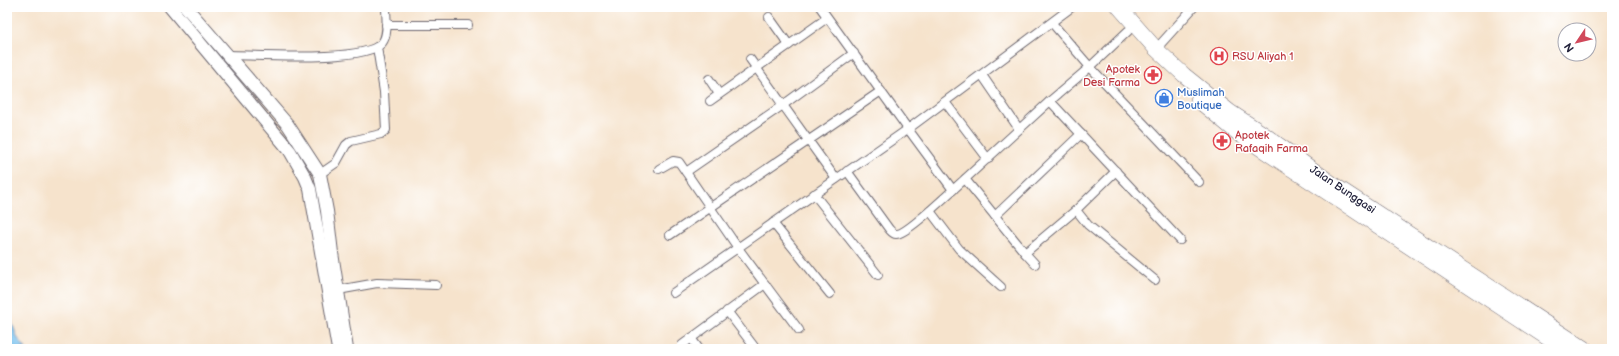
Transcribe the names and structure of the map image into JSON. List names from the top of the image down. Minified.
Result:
{"streets":{"highway":["Jalan Bunggasi"]},"places":{"hospital":["RSU Aliyah 1"],"pharmacy":["Apotek Desi Farma","Apotek Rafaqih Farma"],"shop":["Muslimah Boutique"]},"north":"bottom left"}
